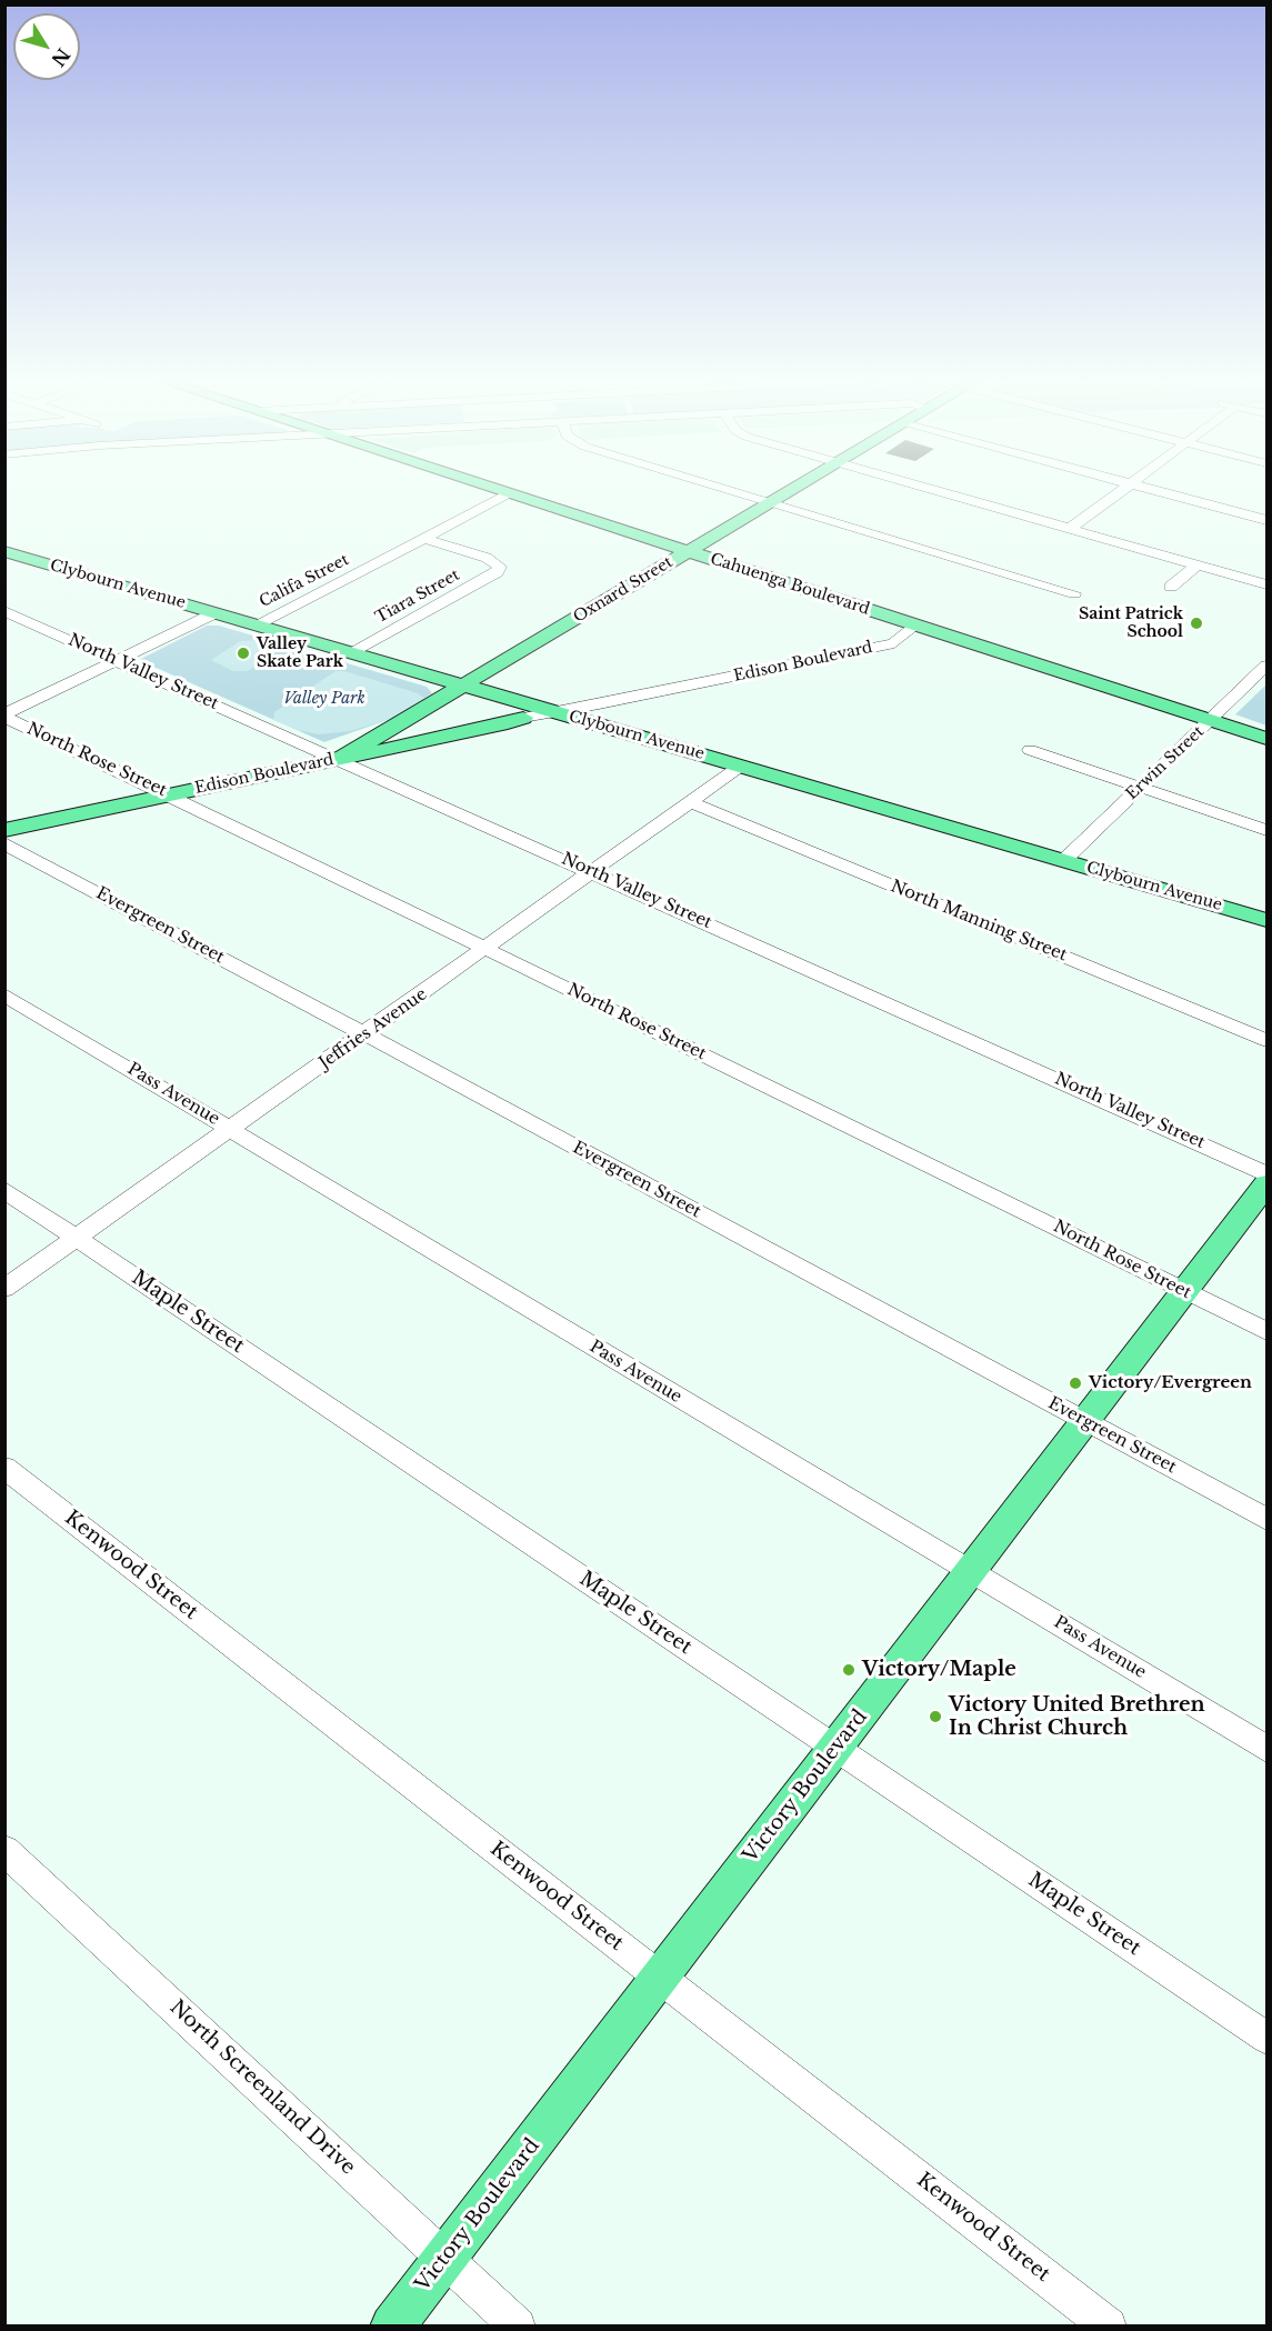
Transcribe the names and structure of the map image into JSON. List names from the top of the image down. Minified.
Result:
{"streets":{"main road":["Clybourn Avenue","Cahuenga Boulevard","Oxnard Street","Edison Boulevard","Victory Boulevard"],"street":["Califa Street","Tiara Street","North Valley Street","North Rose Street","Erwin Street","North Manning Street","Evergreen Street","Jeffries Avenue","Pass Avenue","Maple Street","Kenwood Street","North Screenland Drive"]},"crossings":[["Califa Street","Clybourn Avenue"],["Califa Street","Cahuenga Boulevard"],["Califa Street","Tiara Street"],["Clybourn Avenue","Oxnard Street"],["Clybourn Avenue","Tiara Street"],["Clybourn Avenue","Edison Boulevard"],["Clybourn Avenue","Erwin Street"],["Clybourn Avenue","Jeffries Avenue"],["Cahuenga Boulevard","Oxnard Street"],["Cahuenga Boulevard","Edison Boulevard"],["Cahuenga Boulevard","Erwin Street"],["Oxnard Street","Edison Boulevard"],["Oxnard Street","North Valley Street"],["Edison Boulevard","North Valley Street"],["Edison Boulevard","North Rose Street"],["North Valley Street","Jeffries Avenue"],["North Rose Street","Jeffries Avenue"],["North Rose Street","Victory Boulevard"],["North Manning Street","Jeffries Avenue"],["Evergreen Street","Jeffries Avenue"],["Evergreen Street","Victory Boulevard"],["Jeffries Avenue","Pass Avenue"],["Jeffries Avenue","Maple Street"],["Pass Avenue","Victory Boulevard"],["Maple Street","Victory Boulevard"],["Kenwood Street","Victory Boulevard"],["Victory Boulevard","North Screenland Drive"]],"parks":["Valley Park"],"places":["Saint Patrick School","Valley Skate Park","Victory/Evergreen","Victory/Maple","Victory United Brethren In Christ Church"],"north":"bottom right"}
